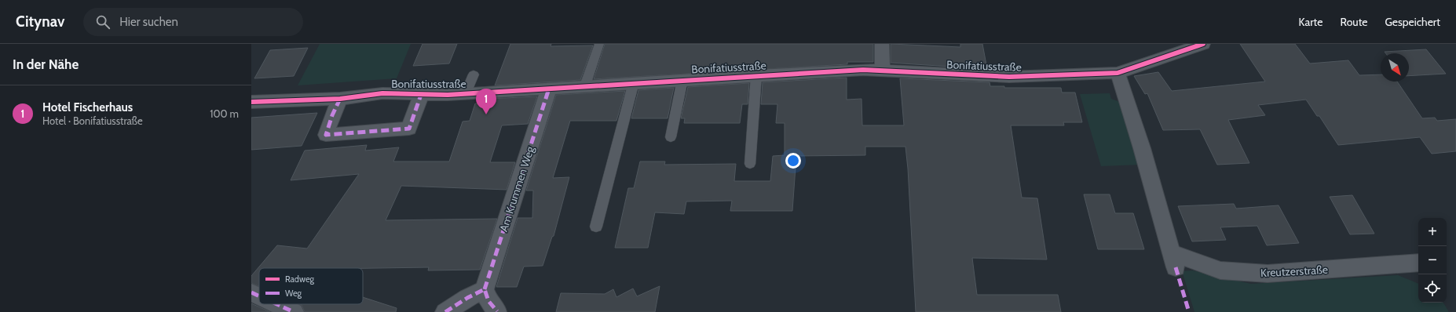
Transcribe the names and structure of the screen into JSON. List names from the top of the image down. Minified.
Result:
{"streets":{"street":["Bonifatiusstraße","Am Krummen Weg","Kreutzerstraße"]},"crossings":[["Bonifatiusstraße","Am Krummen Weg"],["Bonifatiusstraße","Kreutzerstraße"]],"legend":["Radweg","Weg"],"north":"bottom right","page":{"header":"Citynav","search":"Hier suchen","nav":["Karte","Route","Gespeichert"],"heading":"In der Nähe","list":[{"mark":"1","name":"Hotel Fischerhaus","note":"Hotel · Bonifatiusstraße","value":"100 m"}],"pins":"1","map_buttons":["+","−"]}}
